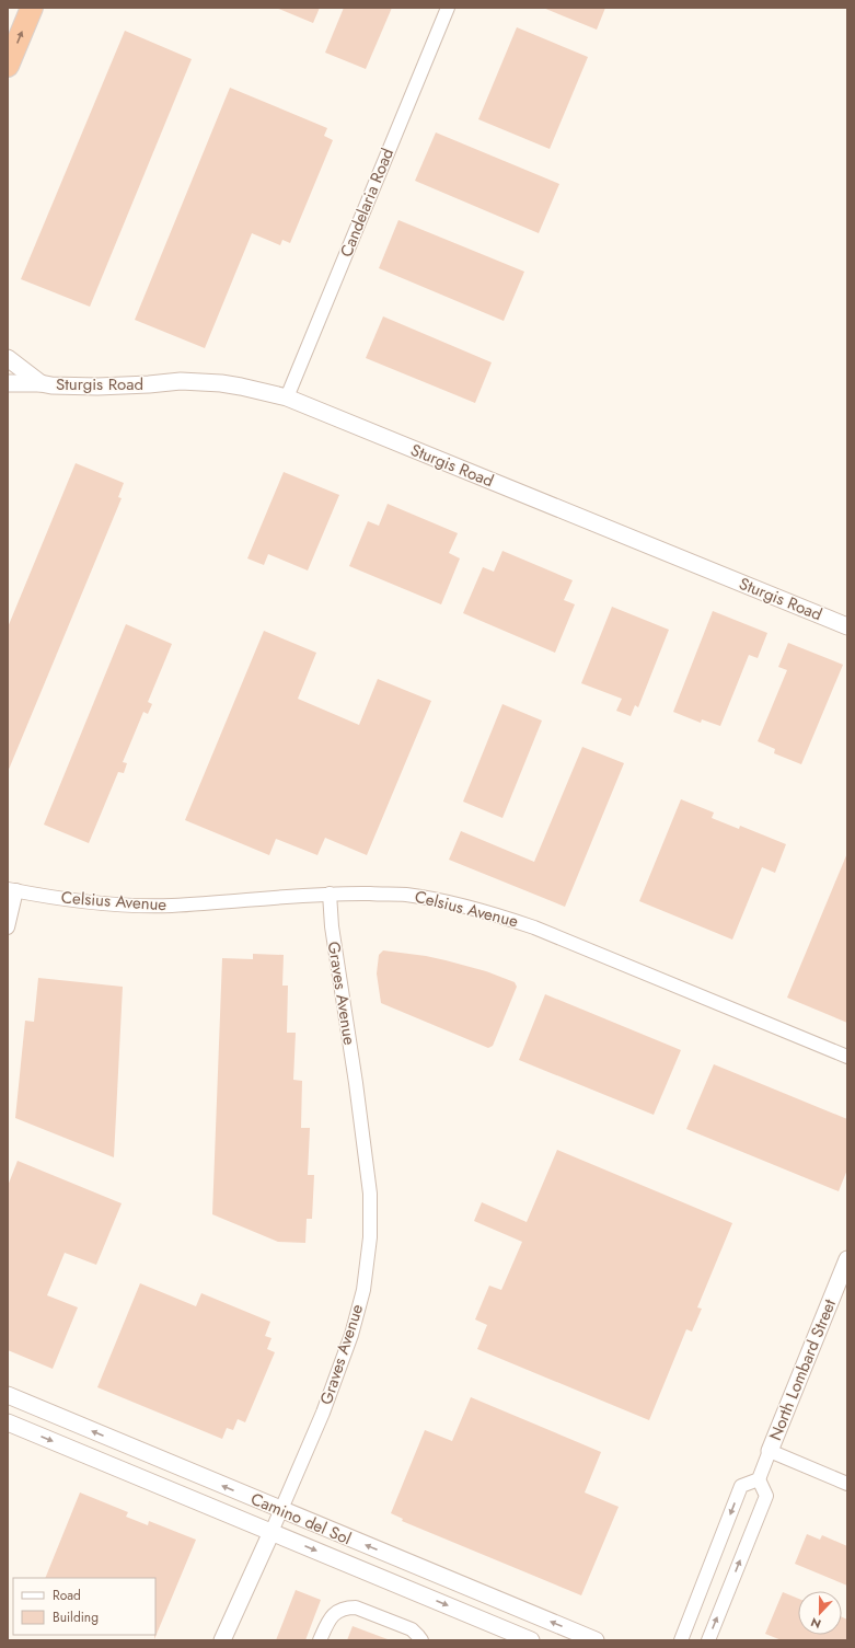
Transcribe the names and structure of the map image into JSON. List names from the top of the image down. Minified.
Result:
{"streets":{"street":["Candelaria Road","Sturgis Road","Celsius Avenue","Graves Avenue","North Lombard Street","Camino del Sol"]},"crossings":[["Candelaria Road","Sturgis Road"],["Celsius Avenue","Graves Avenue"],["Graves Avenue","Camino del Sol"]],"legend":["Road","Building"],"north":"bottom"}
